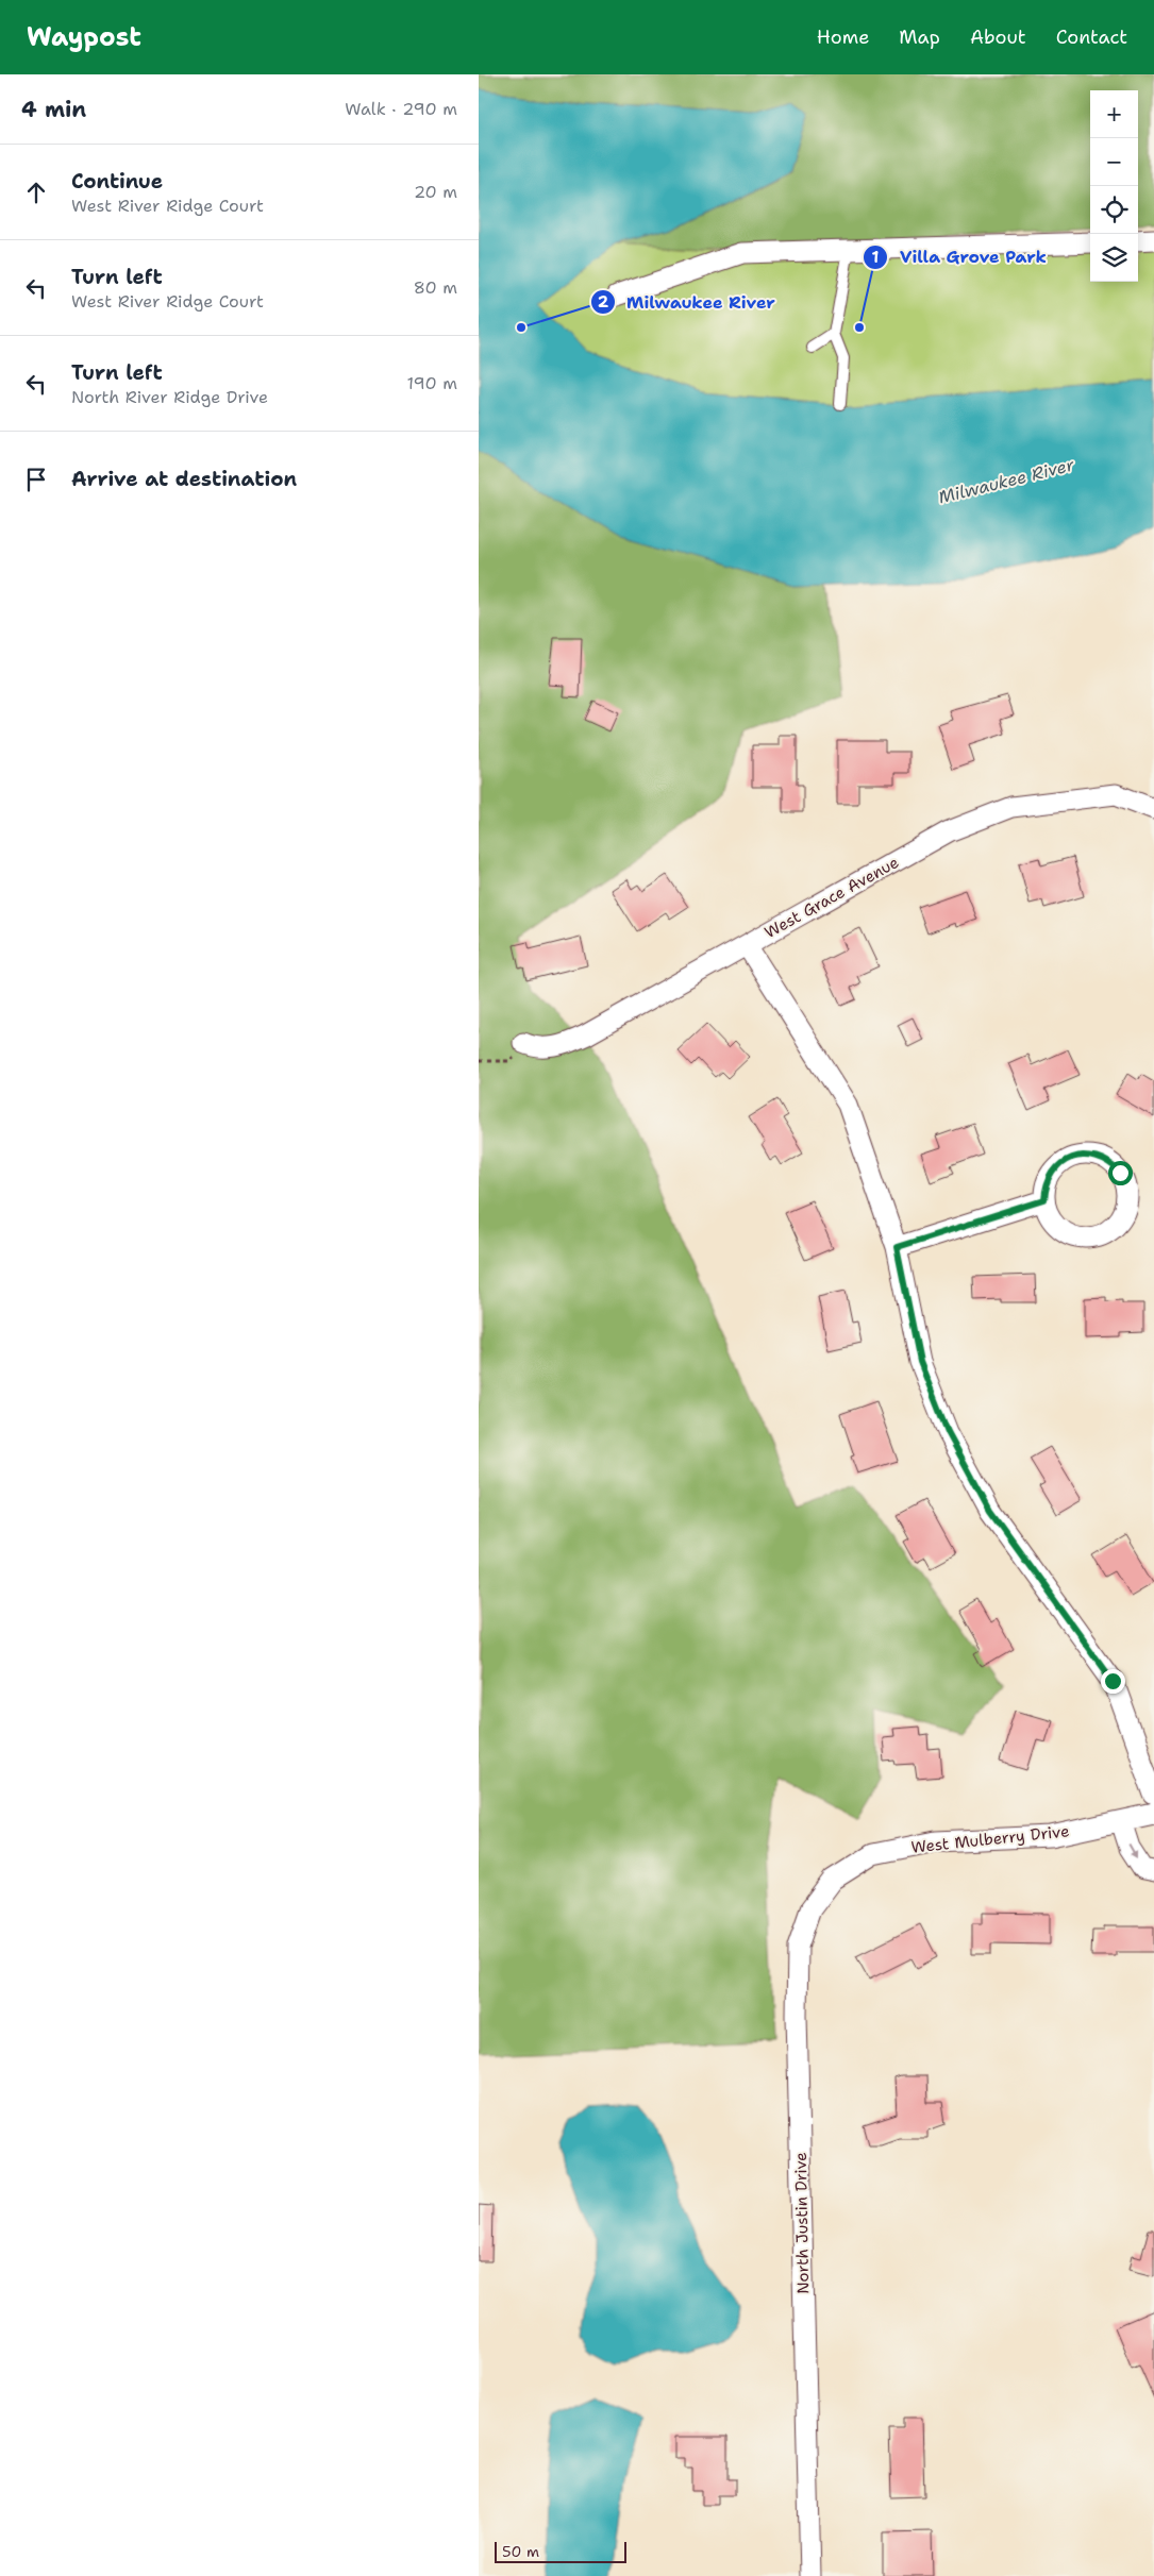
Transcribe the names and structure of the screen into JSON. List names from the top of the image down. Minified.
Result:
{"streets":{"street":["West Grace Avenue","West Mulberry Drive","North Justin Drive"]},"crossings":[["West Mulberry Drive","North Justin Drive"]],"water":["Milwaukee River"],"places":["Milwaukee River","Villa Grove Park"],"scale_bar":"50 m","page":{"header":"Waypost","nav":["Home","Map","About","Contact"],"heading":["4 min","Walk · 290 m"],"map_buttons":["+","−"],"list":[["Continue","West River Ridge Court","20 m"],["Turn left","West River Ridge Court","80 m"],["Turn left","North River Ridge Drive","190 m"],"Arrive at destination"],"scale":"50 m"}}
